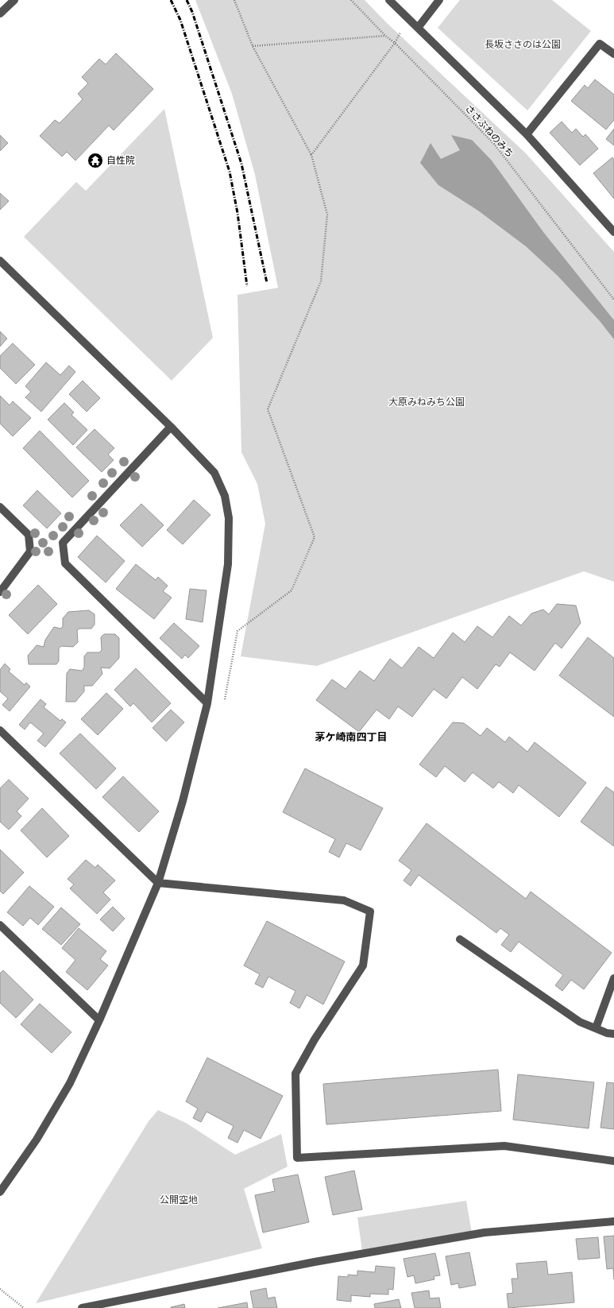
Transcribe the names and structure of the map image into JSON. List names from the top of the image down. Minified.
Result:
{"streets":{"path":["ささぶねのみち"]},"districts":["茅ケ崎南四丁目"],"parks":["長坂ささのは公園","大原みねみち公園","公開空地"],"places":{"temple":["自性院"]}}
